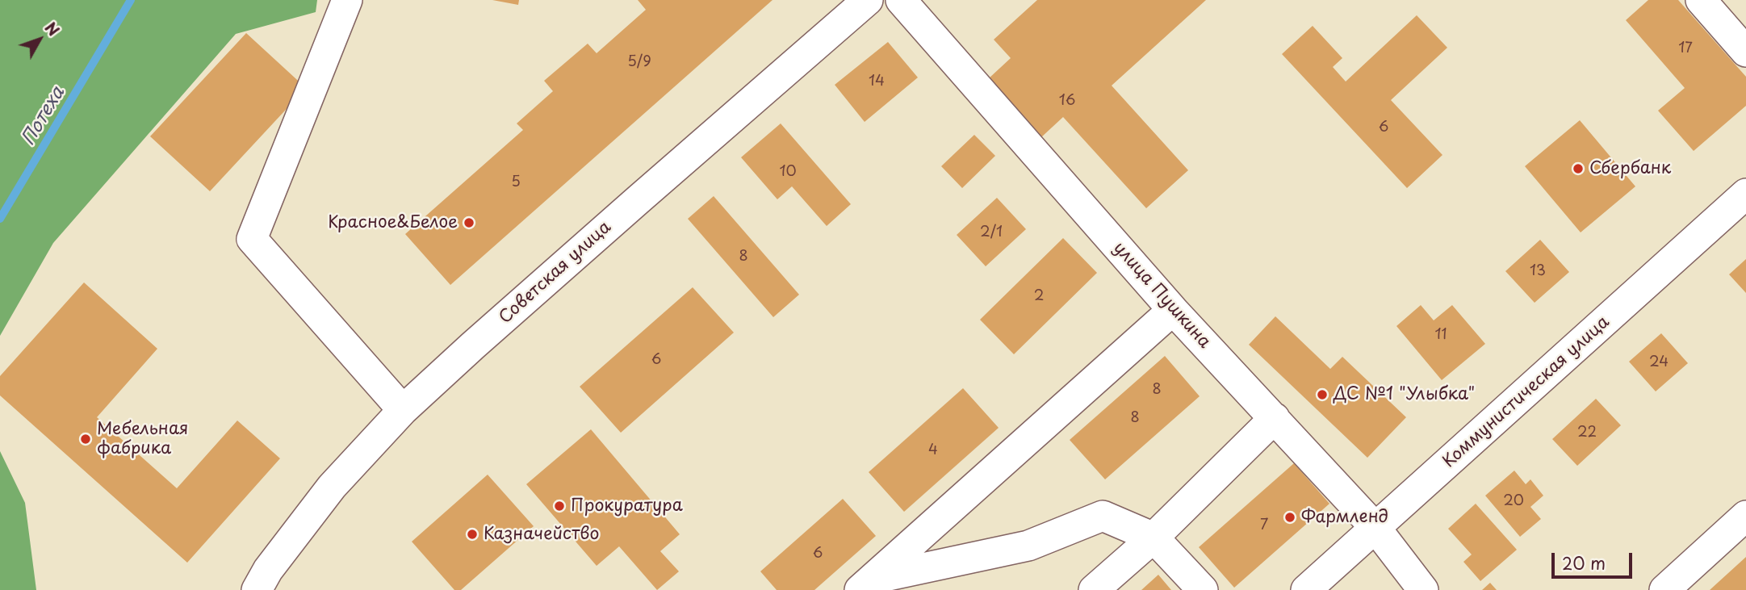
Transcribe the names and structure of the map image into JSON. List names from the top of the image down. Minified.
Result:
{"streets":{"street":["Советская улица","улица Пушкина","Коммунистическая улица"]},"crossings":[["улица Пушкина","Коммунистическая улица"]],"water":["Потеха"],"places":["Сбербанк","Красное&Белое","ДС №1 \"Улыбка\"","Мебельная фабрика","Прокуратура","Фармленд","Казначейство"],"house_numbers":["17","5/9","14","16","6","10","5","2/1","8","13","2","11","6","24","8","8","22","4","20","7","6"],"scale_bar":"20 m","north":"top right"}
